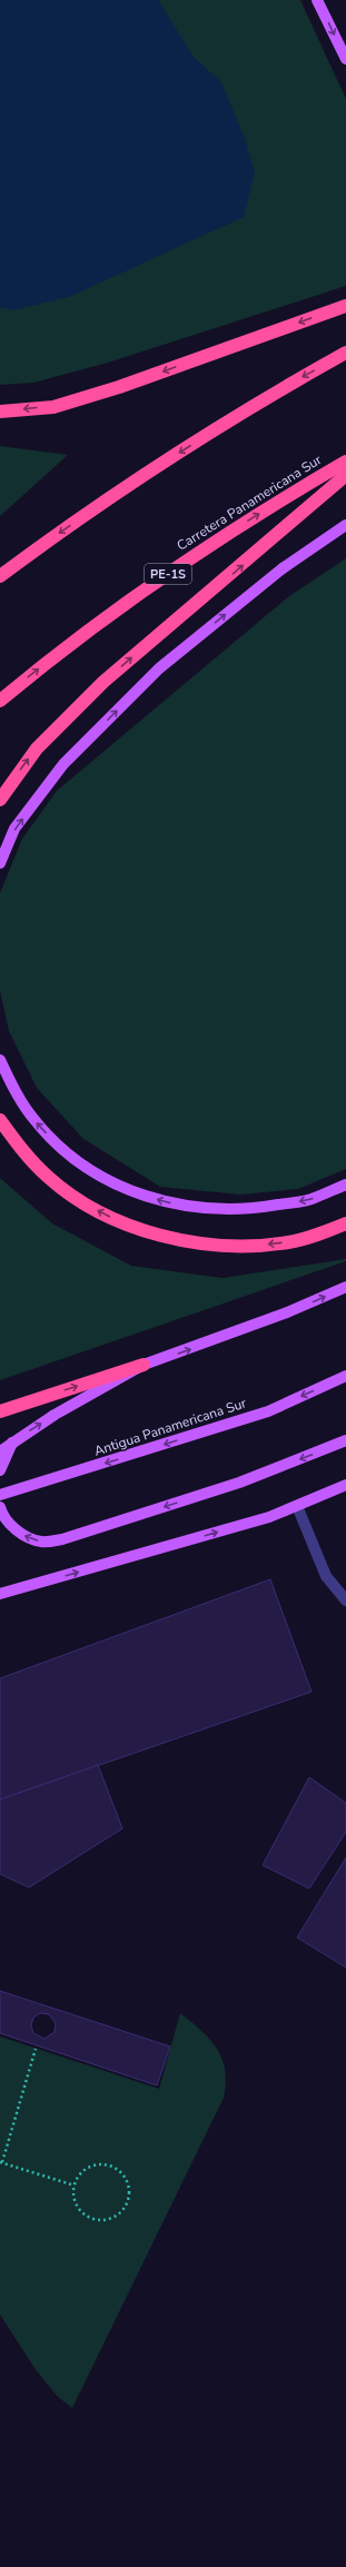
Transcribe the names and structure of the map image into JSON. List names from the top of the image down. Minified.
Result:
{"streets":{"highway":["Carretera Panamericana Sur","PE-1S"],"main road":["Antigua Panamericana Sur"]}}
